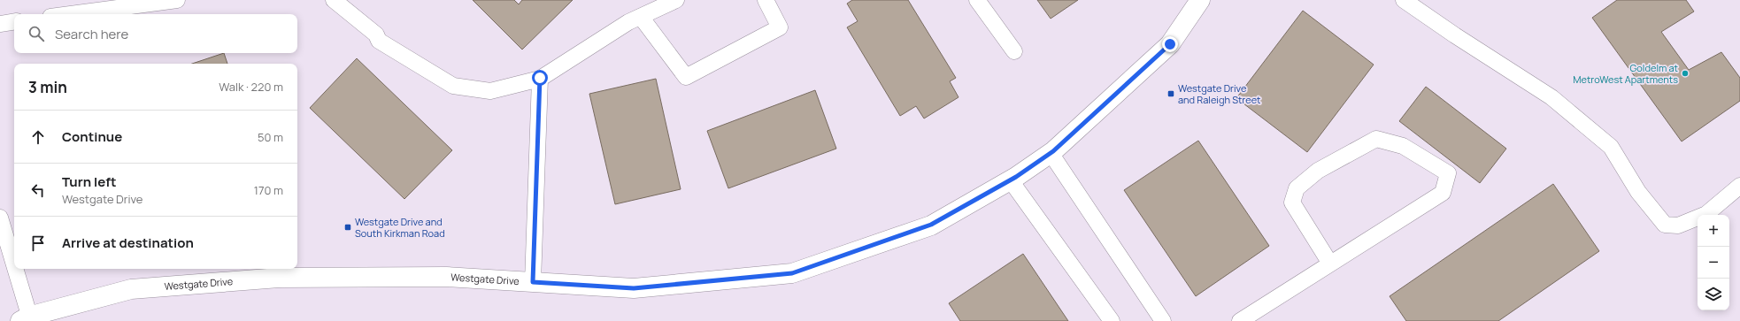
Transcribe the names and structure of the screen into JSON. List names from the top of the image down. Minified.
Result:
{"streets":{"street":["Westgate Drive"]},"places":{"other":["Goldelm at MetroWest Apartments"],"transit":["Westgate Drive and Raleigh Street","Westgate Drive and South Kirkman Road"]},"page":{"search":"Search here","heading":["3 min","Walk · 220 m"],"list":[["Continue","50 m"],["Turn left","Westgate Drive","170 m"],"Arrive at destination"],"map_buttons":["+","−"]}}
